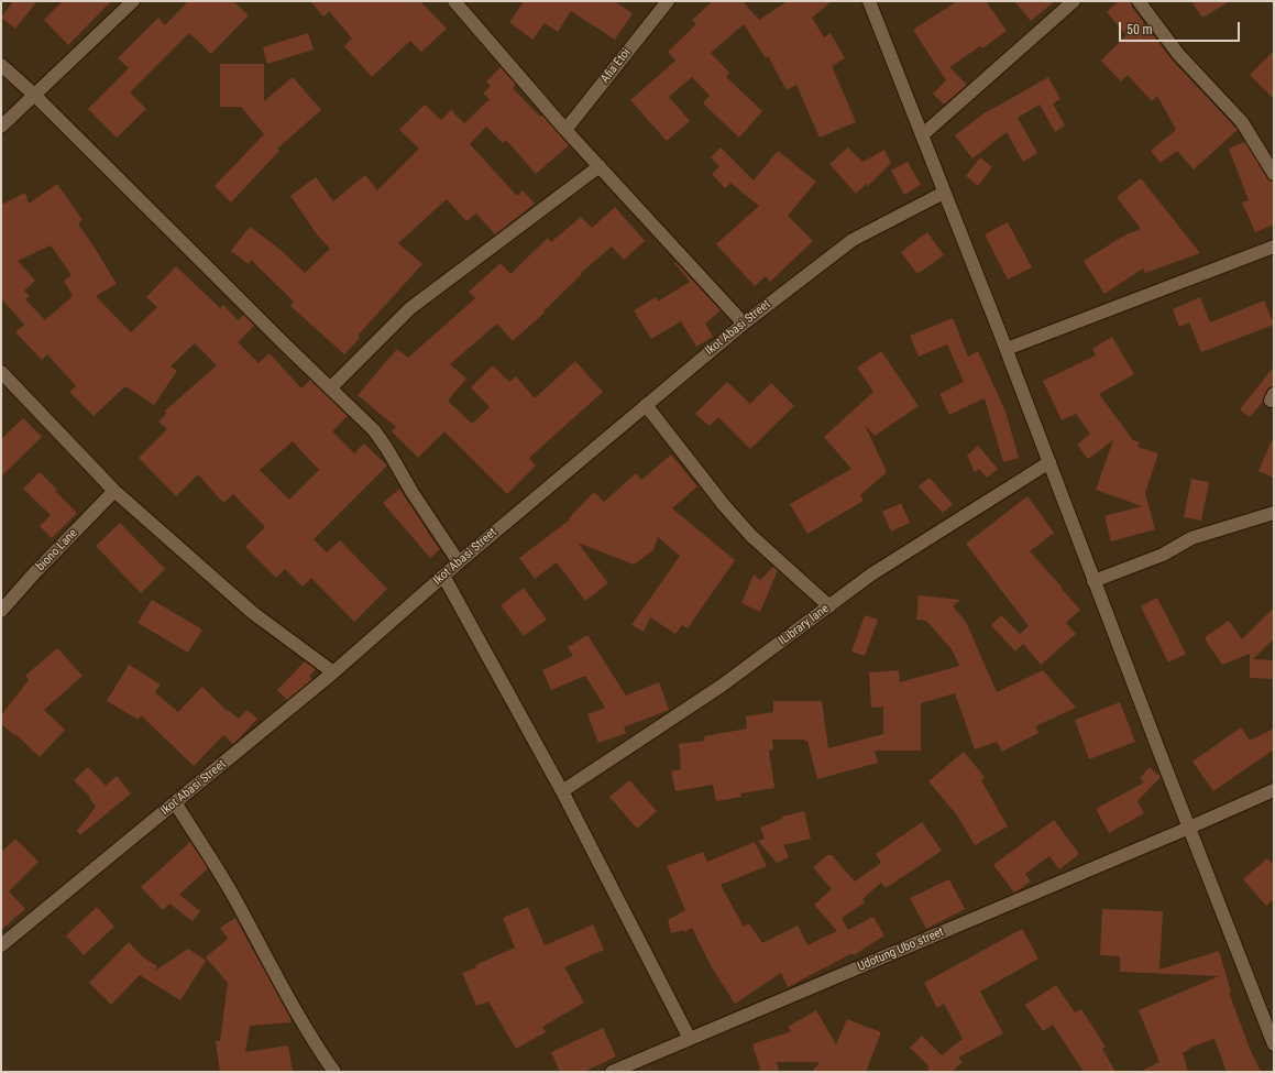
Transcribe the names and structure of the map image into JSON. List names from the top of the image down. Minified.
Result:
{"streets":{"street":["Afia Etoi","Ikot Abasi Street","biono Lane","lLibrary lane","Udotung Ubo street"]},"scale_bar":"50 m"}
